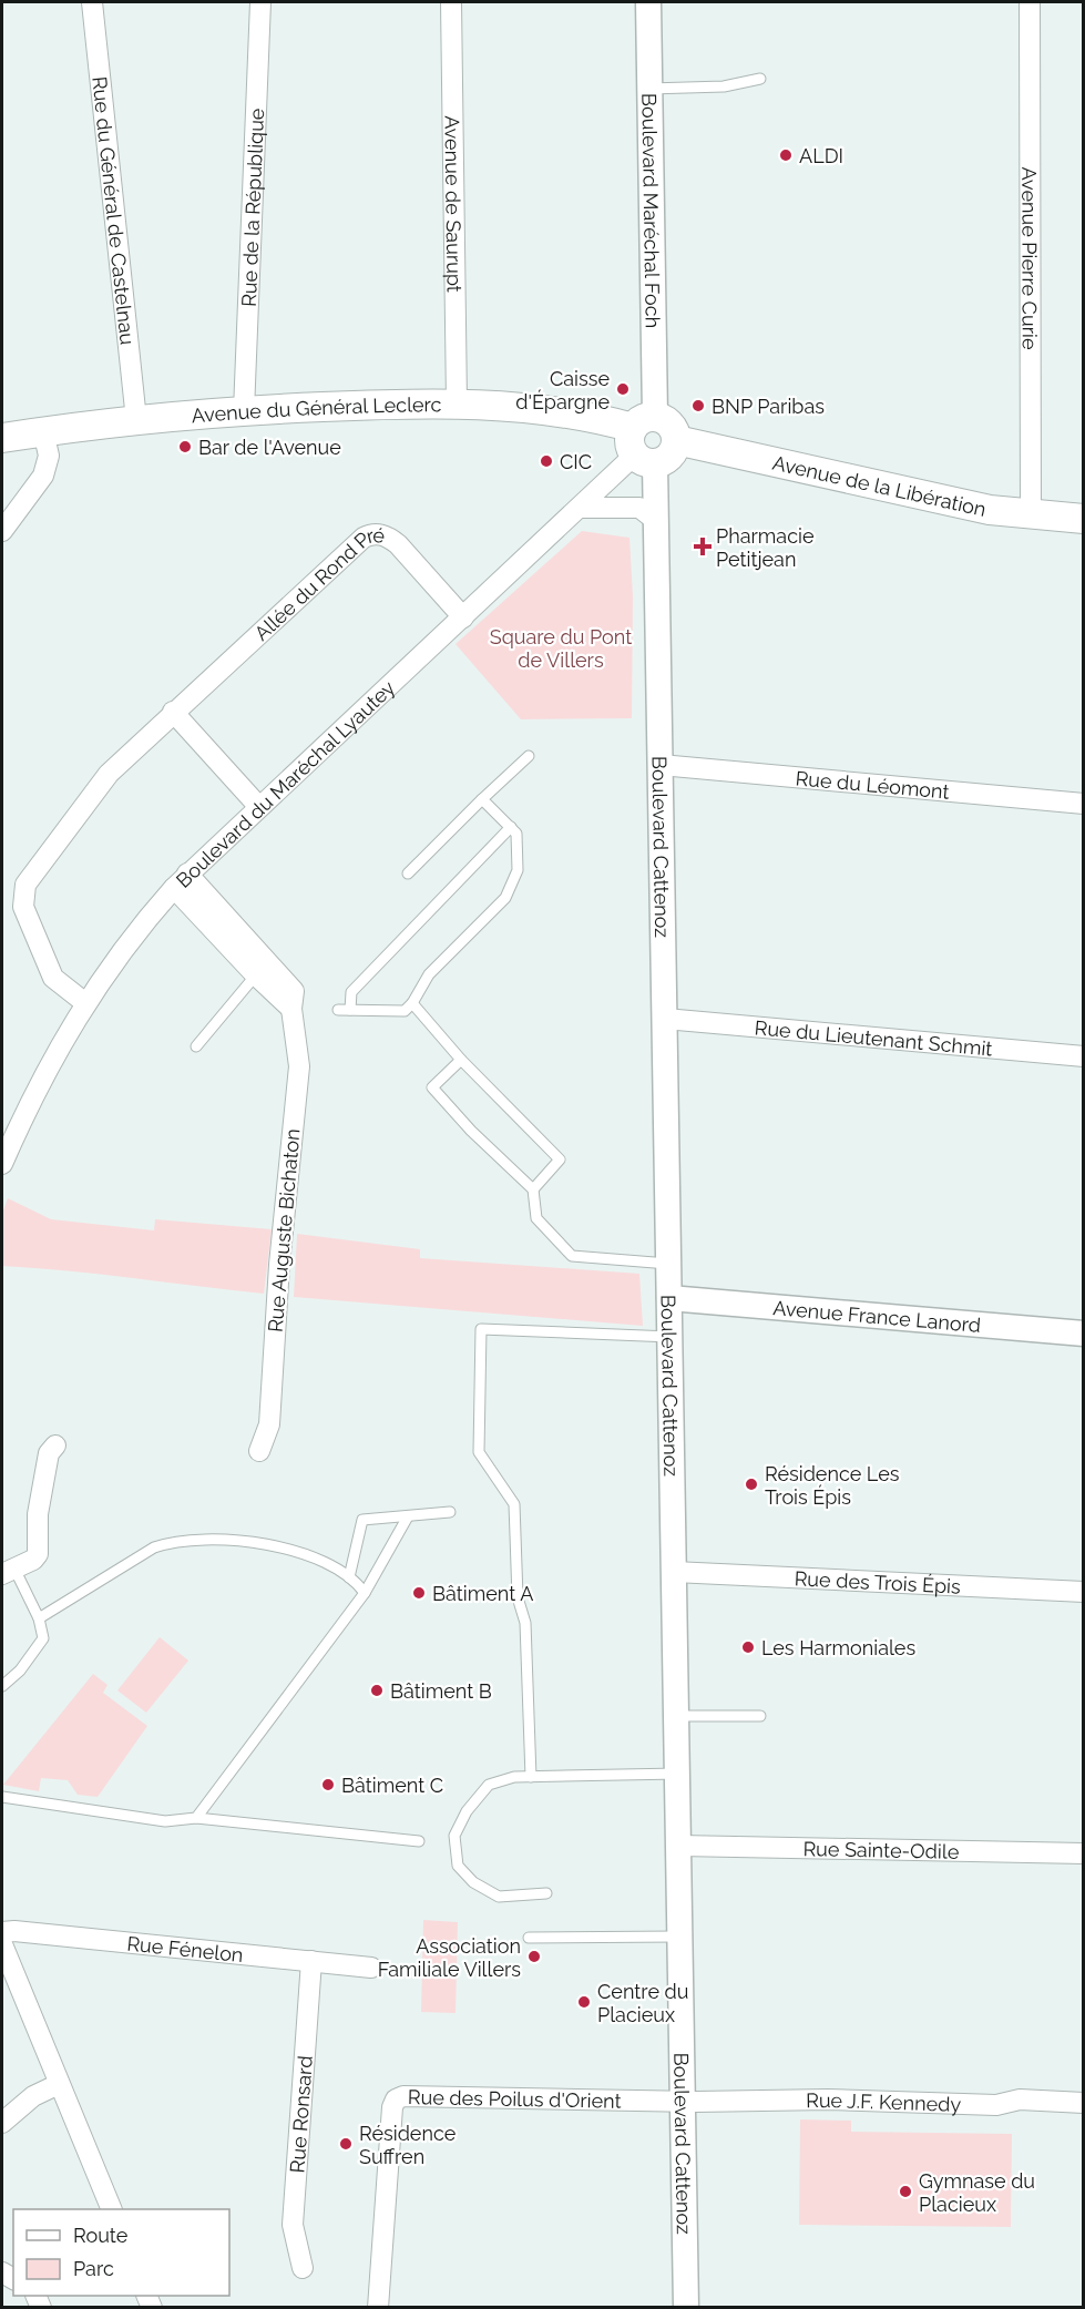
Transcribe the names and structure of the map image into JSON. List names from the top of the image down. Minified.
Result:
{"streets":{"main road":["Avenue du Général Leclerc","Avenue de la Libération"],"street":["Avenue de Saurupt","Rue de la République","Boulevard Maréchal Foch","Rue du Général de Castelnau","Avenue Pierre Curie","Allée du Rond Pré","Boulevard du Maréchal Lyautey","Rue du Léomont","Boulevard Cattenoz","Rue du Lieutenant Schmit","Rue Auguste Bichaton","Avenue France Lanord","Rue des Trois Épis","Rue Sainte-Odile","Rue Fénelon","Rue des Poilus d'Orient","Rue J.F. Kennedy","Rue Ronsard"]},"crossings":[["Avenue de Saurupt","Avenue du Général Leclerc"],["Rue de la République","Avenue du Général Leclerc"],["Boulevard Maréchal Foch","Avenue du Général Leclerc"],["Boulevard Maréchal Foch","Avenue de la Libération"],["Boulevard Maréchal Foch","Boulevard du Maréchal Lyautey"],["Boulevard Maréchal Foch","Boulevard Cattenoz"],["Rue du Général de Castelnau","Avenue du Général Leclerc"],["Avenue Pierre Curie","Avenue de la Libération"],["Avenue du Général Leclerc","Avenue de la Libération"],["Avenue du Général Leclerc","Boulevard du Maréchal Lyautey"],["Avenue du Général Leclerc","Boulevard Cattenoz"],["Avenue de la Libération","Boulevard du Maréchal Lyautey"],["Avenue de la Libération","Boulevard Cattenoz"],["Allée du Rond Pré","Boulevard du Maréchal Lyautey"],["Boulevard du Maréchal Lyautey","Boulevard Cattenoz"],["Boulevard du Maréchal Lyautey","Rue Auguste Bichaton"],["Rue du Léomont","Boulevard Cattenoz"],["Boulevard Cattenoz","Rue du Lieutenant Schmit"],["Boulevard Cattenoz","Avenue France Lanord"],["Boulevard Cattenoz","Rue des Trois Épis"],["Boulevard Cattenoz","Rue Sainte-Odile"],["Boulevard Cattenoz","Rue des Poilus d'Orient"],["Boulevard Cattenoz","Rue J.F. Kennedy"],["Rue Fénelon","Rue Ronsard"],["Rue des Poilus d'Orient","Rue J.F. Kennedy"]],"parks":["Square du Pont de Villers"],"places":{"other":["ALDI","Caisse d'Épargne","BNP Paribas","Bar de l'Avenue","CIC","Résidence Les Trois Épis","Bâtiment A","Les Harmoniales","Bâtiment B","Bâtiment C","Association Familiale Villers","Centre du Placieux","Résidence Suffren","Gymnase du Placieux"],"health":["Pharmacie Petitjean"]},"legend":["Route","Parc"]}
